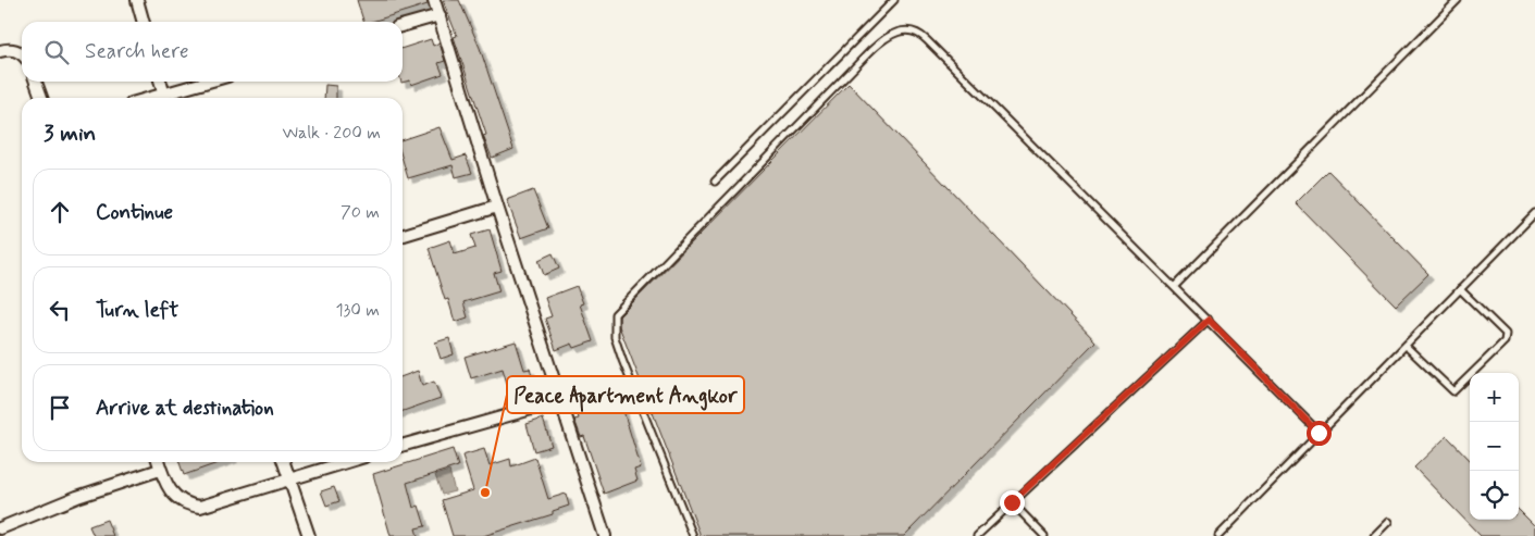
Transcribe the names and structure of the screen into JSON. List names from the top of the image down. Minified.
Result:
{"places":["Peace Apartment Angkor"],"page":{"search":"Search here","heading":["3 min","Walk · 200 m"],"list":[["Continue","70 m"],["Turn left","130 m"],"Arrive at destination"],"map_buttons":["+","−"]}}
